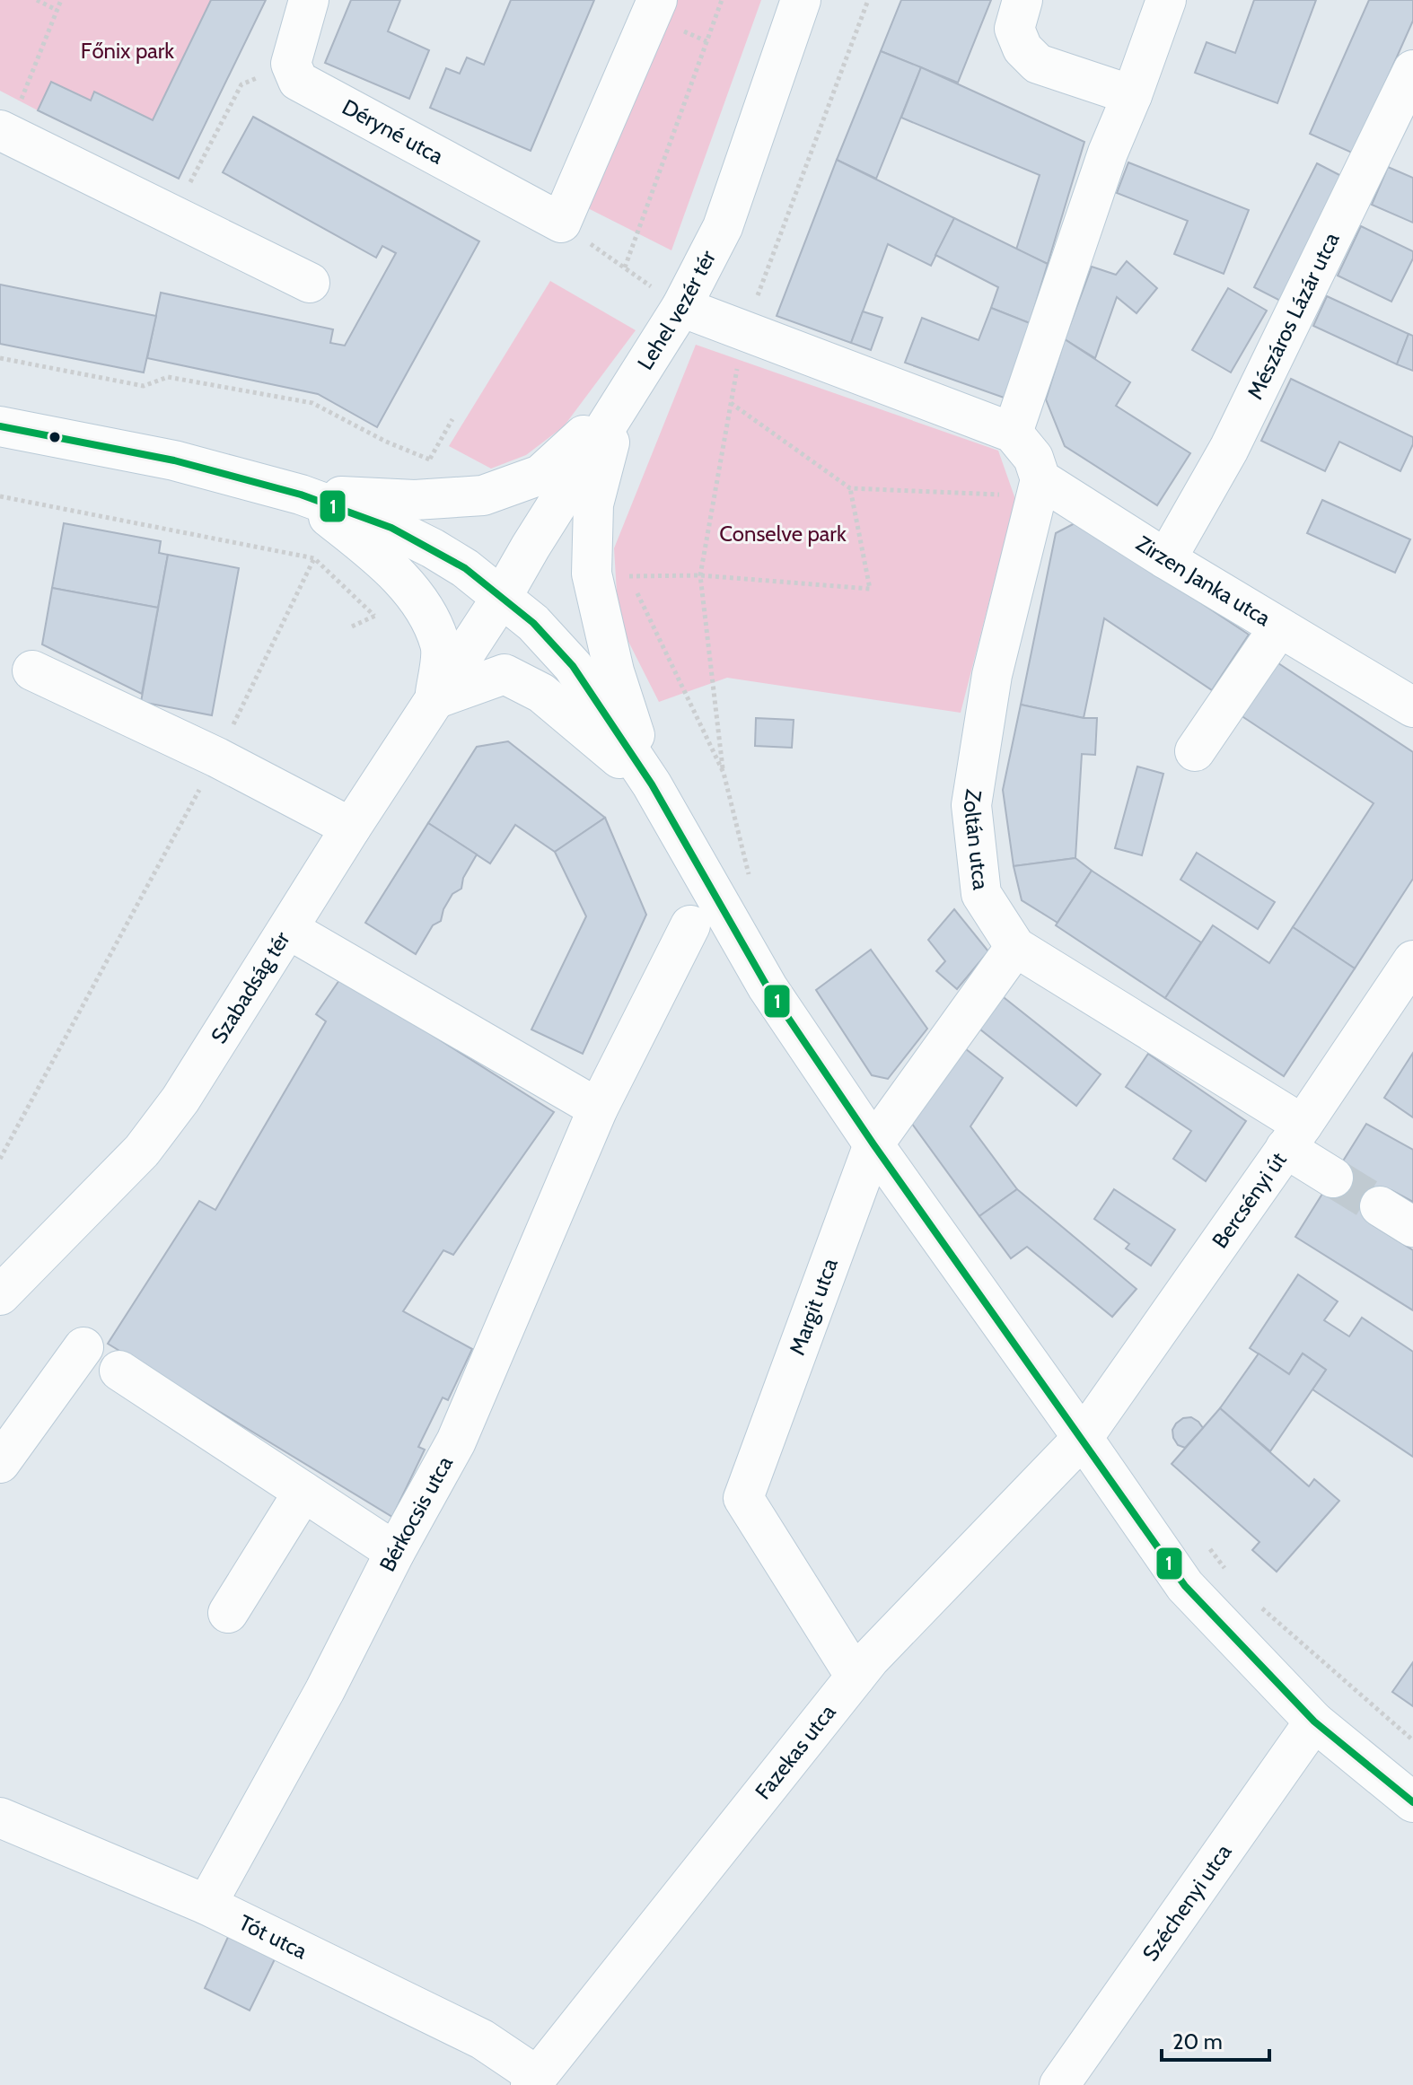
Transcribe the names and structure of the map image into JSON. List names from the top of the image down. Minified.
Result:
{"streets":{"street":["Déryné utca","Lehel vezér tér","Mészáros Lázár utca","Zirzen Janka utca","Zoltán utca","Szabadság tér","Bercsényi út","Margit utca","Bérkocsis utca","Fazekas utca","Széchenyi utca","Tót utca"]},"crossings":[["Lehel vezér tér","Szabadság tér"],["Mészáros Lázár utca","Zirzen Janka utca"],["Zirzen Janka utca","Zoltán utca"],["Zoltán utca","Bercsényi út"],["Zoltán utca","Margit utca"],["Bercsényi út","Fazekas utca"],["Margit utca","Fazekas utca"],["Bérkocsis utca","Tót utca"],["Fazekas utca","Tót utca"]],"parks":["Főnix park","Conselve park"],"lines":["transit line 1"],"scale_bar":"20 m"}
